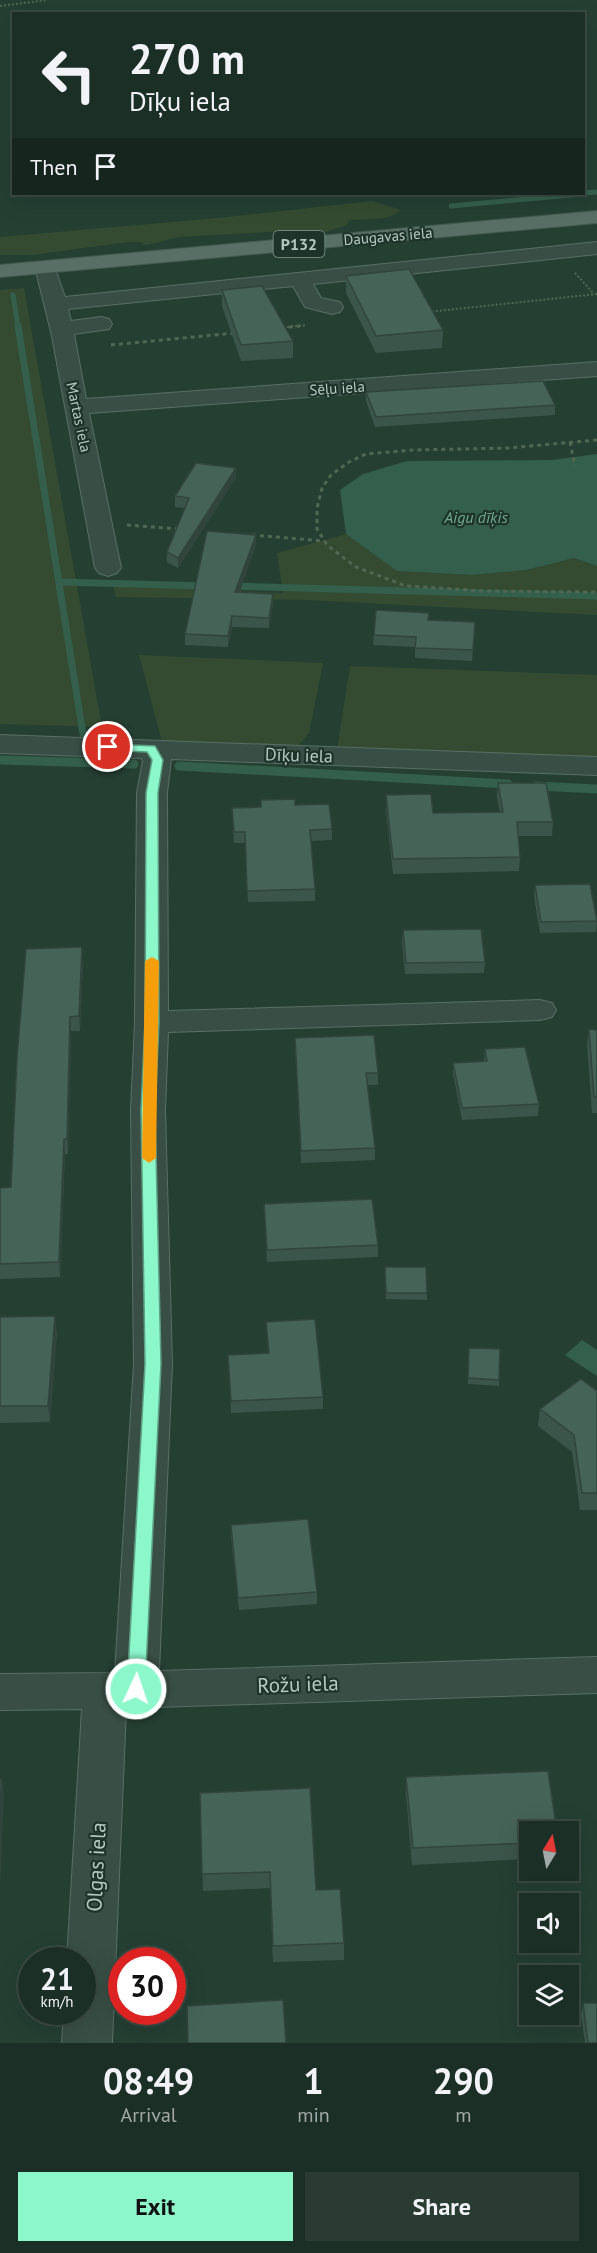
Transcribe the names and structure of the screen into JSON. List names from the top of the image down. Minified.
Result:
{"streets":{"main road":["Daugavas iela","P132"],"street":["Sēļu iela","Martas iela","Dīķu iela","Rožu iela","Olgas iela"]},"crossings":[["Daugavas iela","Martas iela"],["Sēļu iela","Martas iela"],["Rožu iela","Olgas iela"]],"water":["Aigu dīķis"],"north":"top","page":{"turn":["270 m","Dīķu iela"],"then":"Then","speed":"21 km/h","limit":"30","eta":["08:49","Arrival","1","min","290","m"],"buttons":["Exit","Share"]}}
